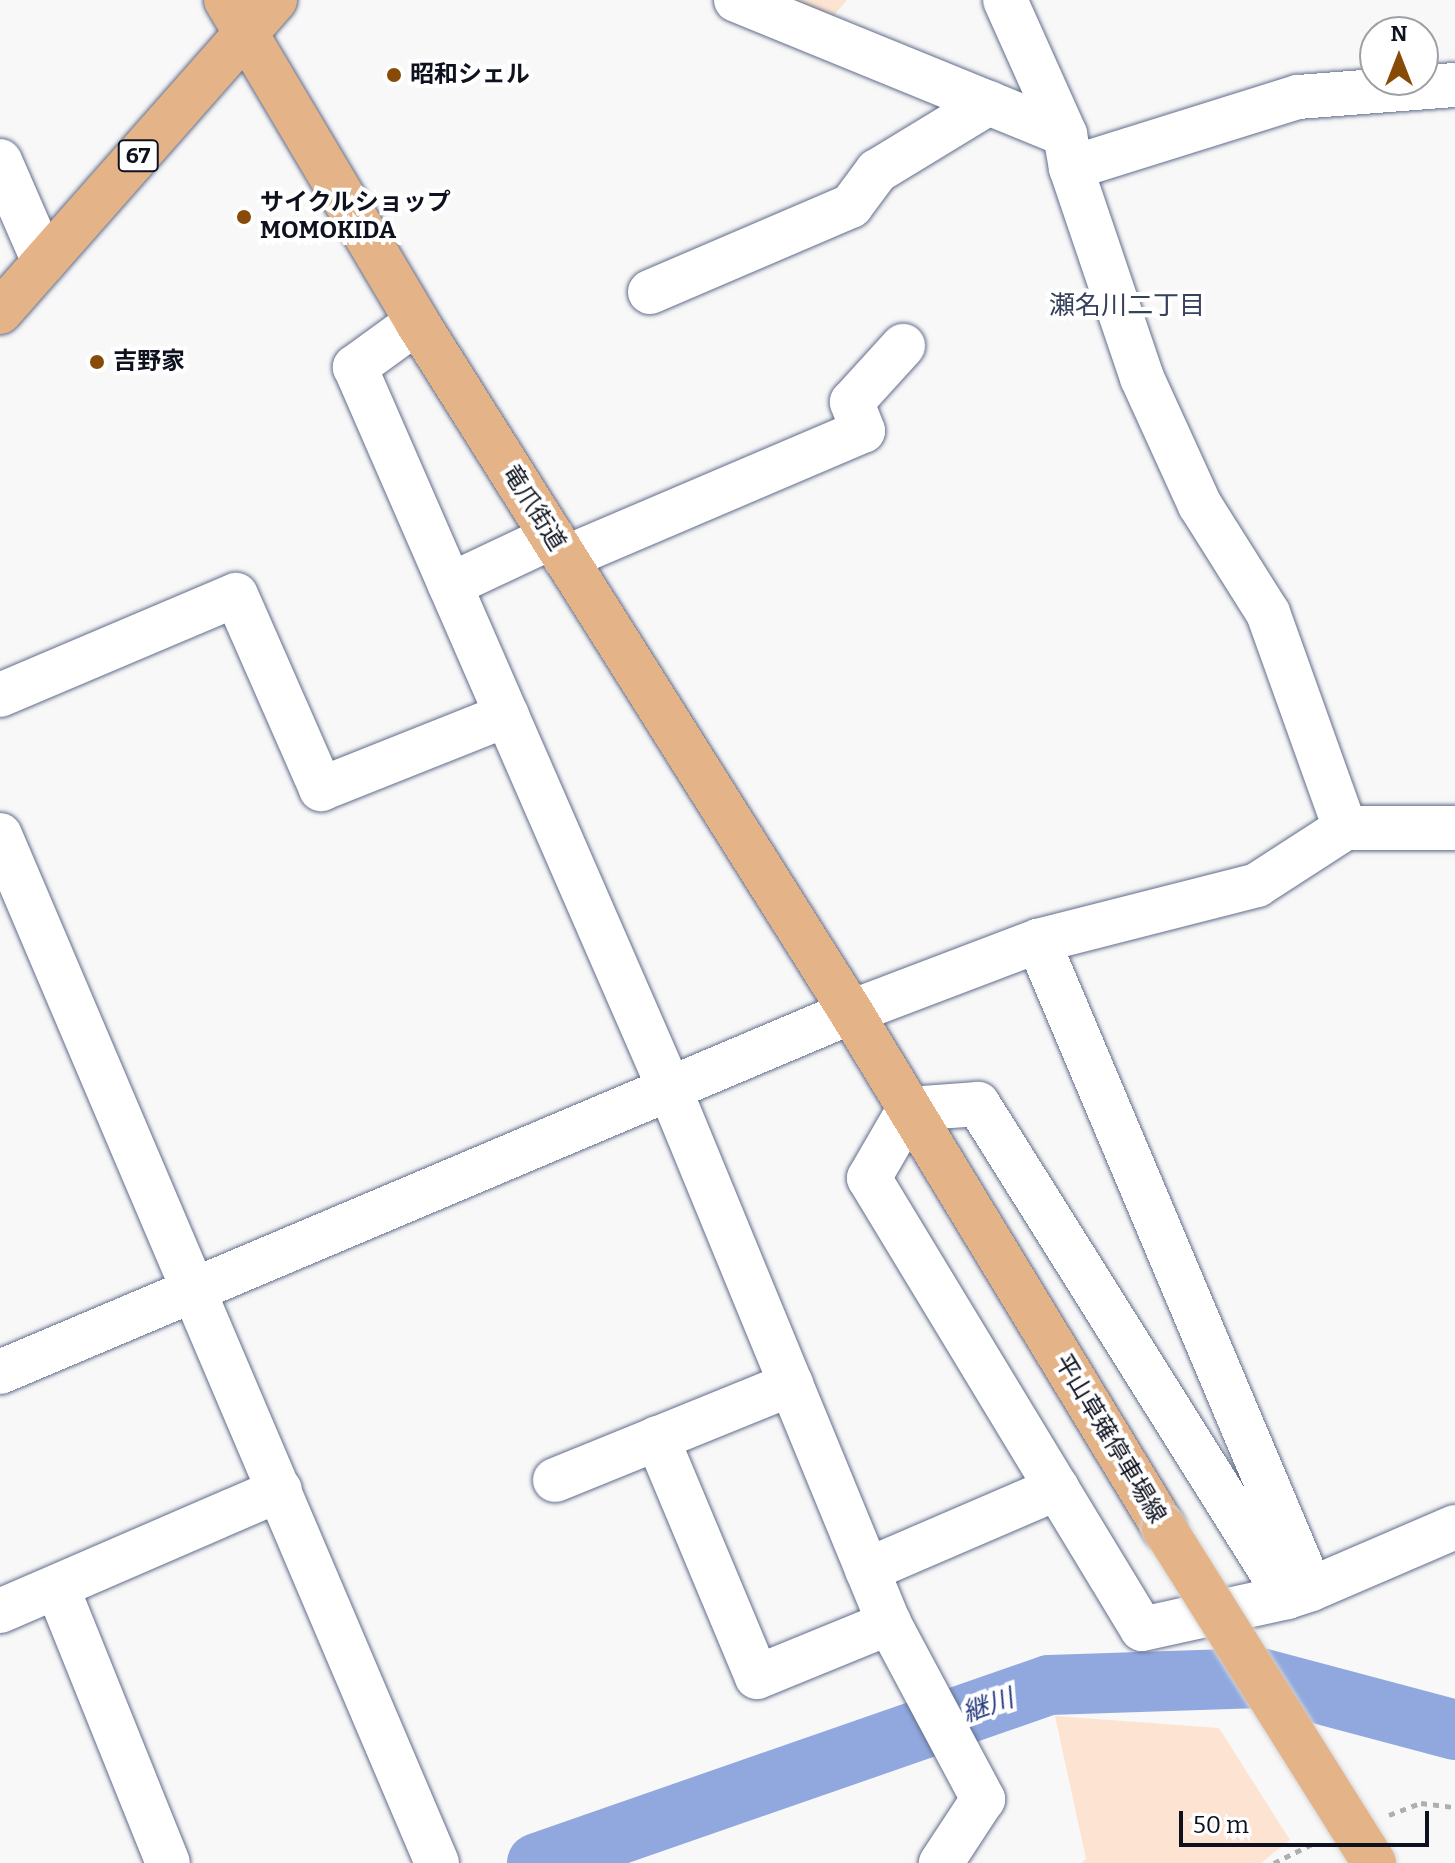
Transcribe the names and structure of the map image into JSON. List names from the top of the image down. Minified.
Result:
{"streets":{"main road":["67","竜爪街道","平山草薙停車場線"]},"crossings":[["67","竜爪街道"],["竜爪街道","平山草薙停車場線"]],"districts":["瀬名川二丁目"],"water":["継川"],"places":["昭和シェル","サイクルショップ MOMOKIDA","吉野家"],"scale_bar":"50 m","north":"top"}
